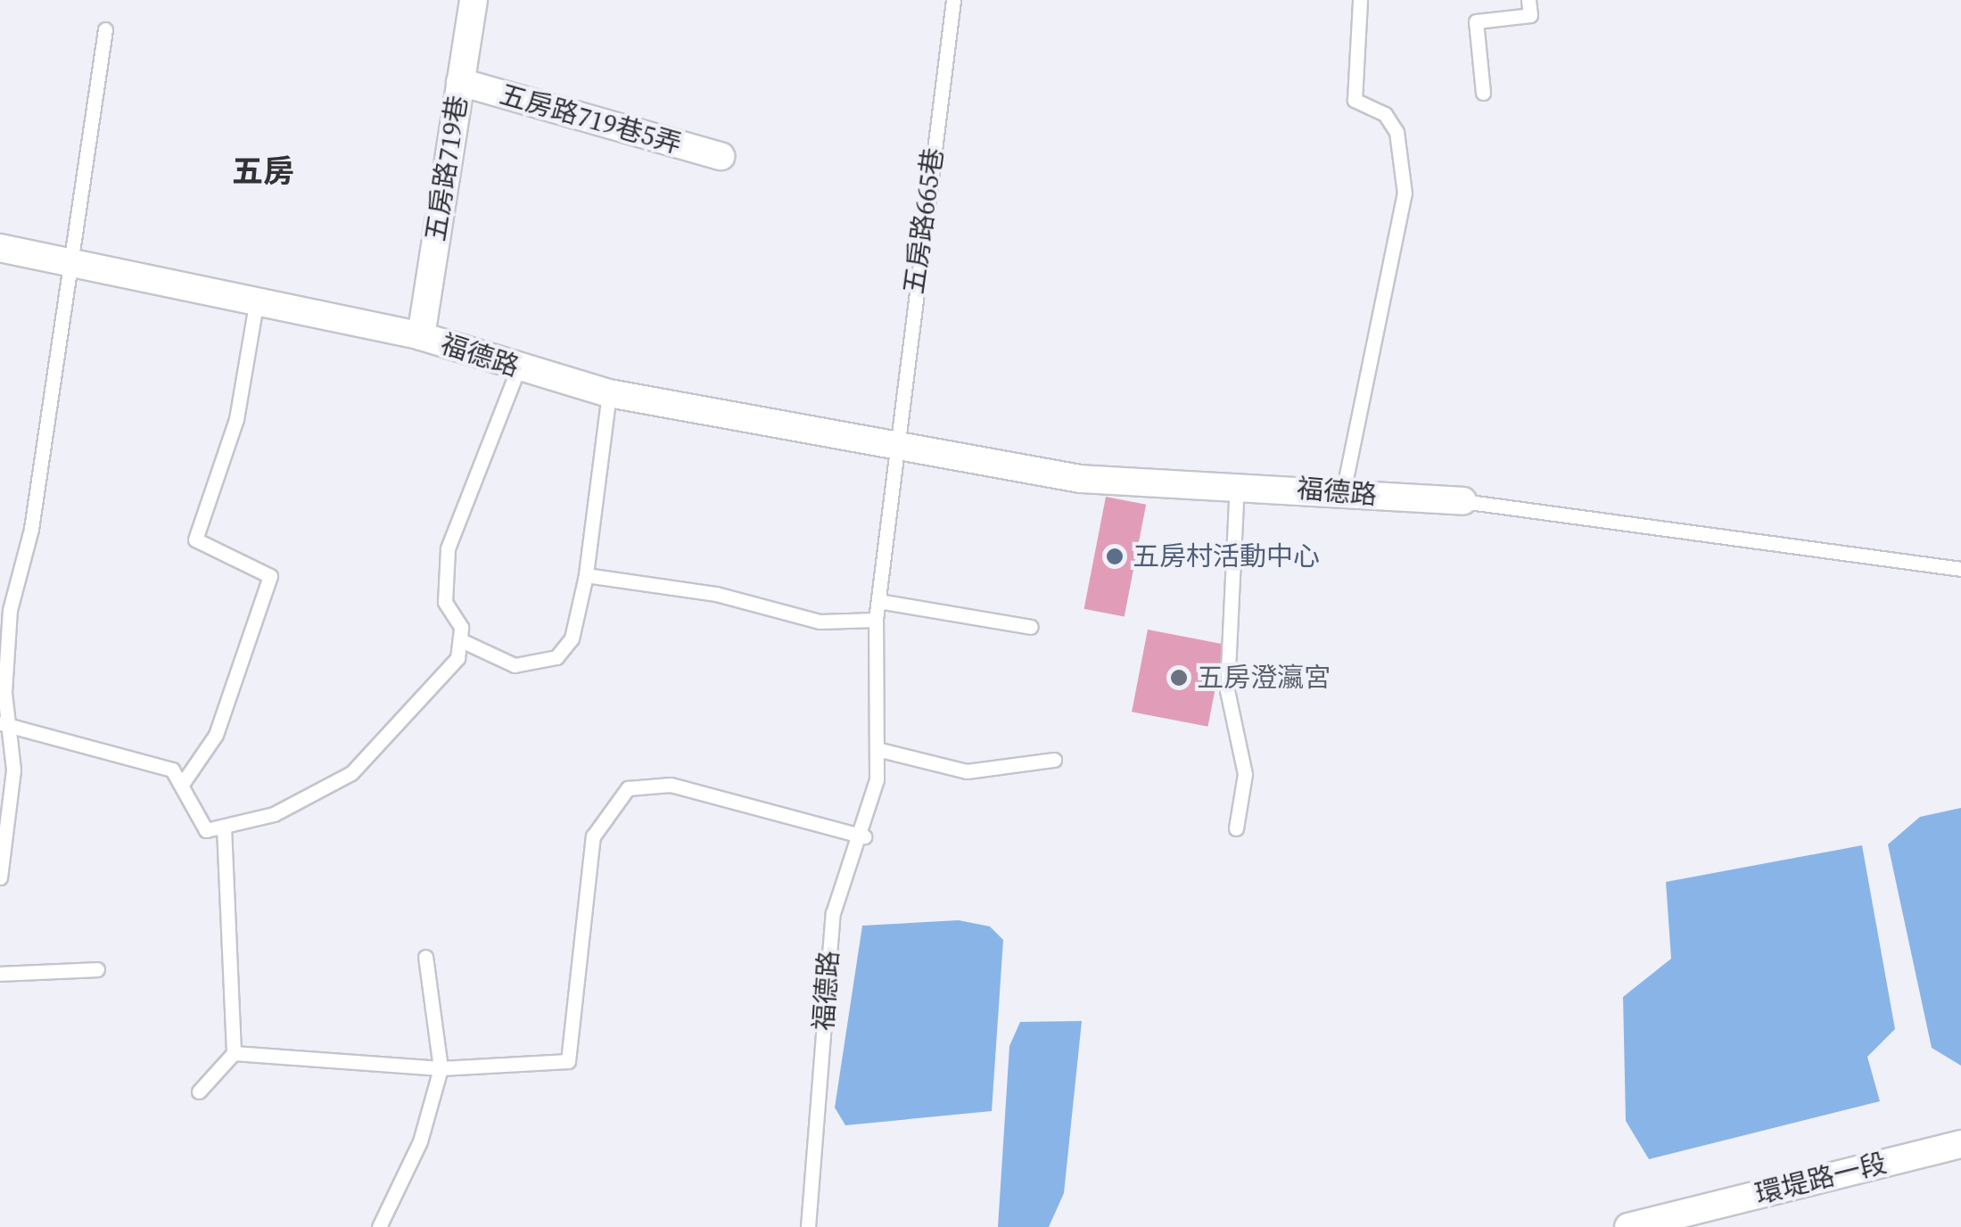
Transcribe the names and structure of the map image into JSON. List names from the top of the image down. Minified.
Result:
{"streets":{"street":["五房路719巷5弄","五房路719巷","福德路","環堤路一段"],"lane":["五房路665巷"]},"crossings":[["五房路719巷5弄","五房路719巷"],["五房路719巷","福德路"],["五房路665巷","福德路"]],"districts":["五房"],"places":["五房村活動中心","五房澄瀛宮"]}
